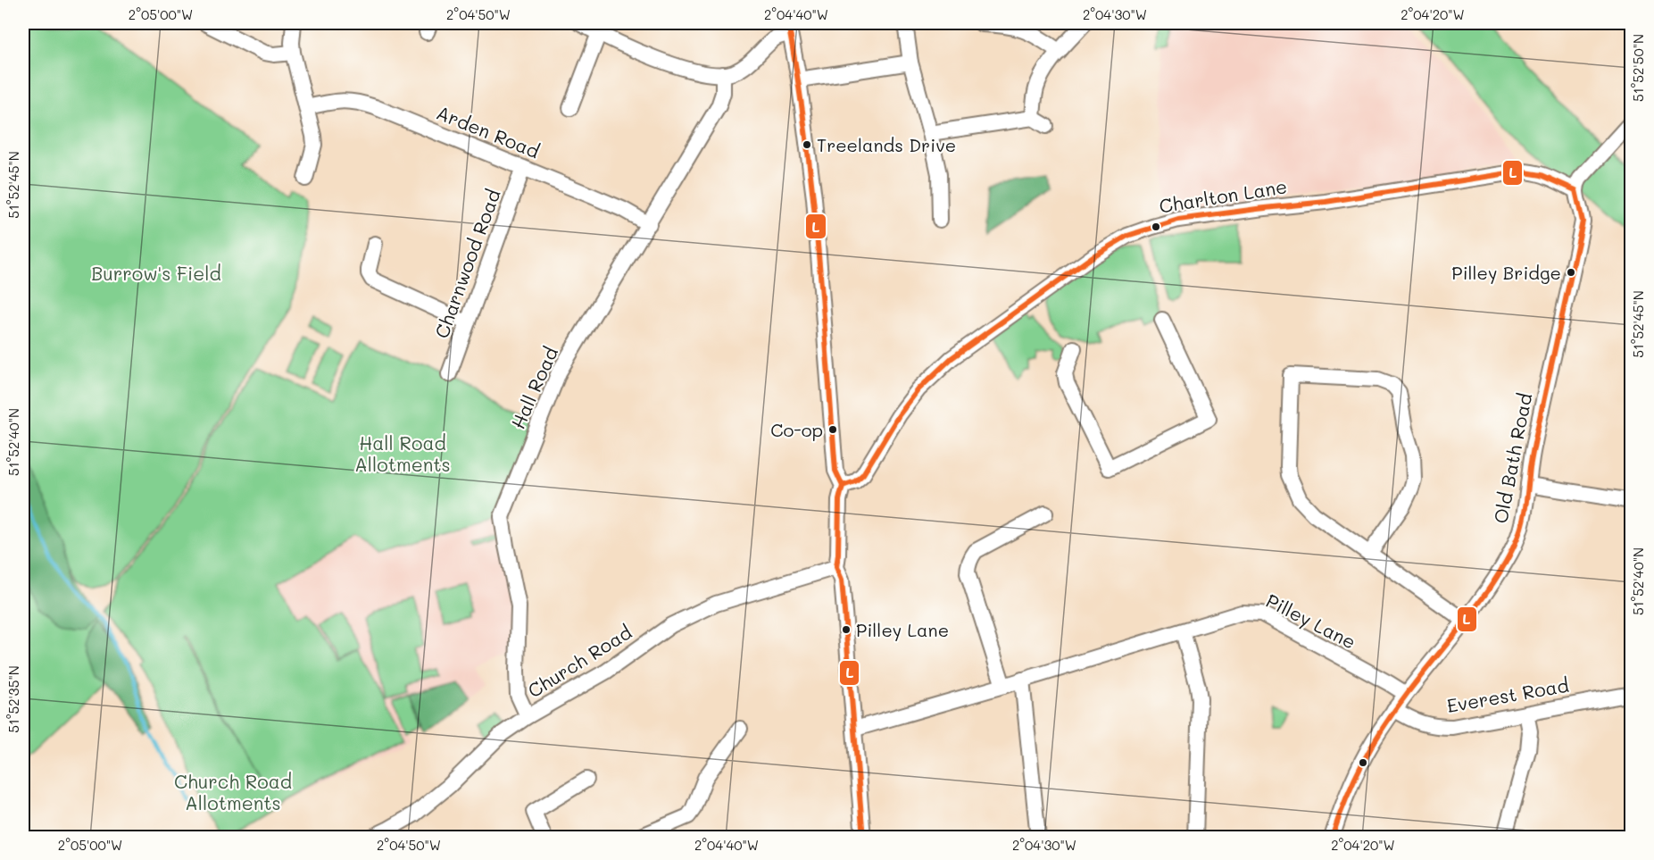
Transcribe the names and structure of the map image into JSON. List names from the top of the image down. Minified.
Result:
{"streets":{"street":["Arden Road","Charlton Lane","Charnwood Road","Hall Road","Old Bath Road","Pilley Lane","Church Road","Everest Road"]},"crossings":[["Arden Road","Charnwood Road"],["Arden Road","Hall Road"],["Charlton Lane","Old Bath Road"],["Hall Road","Church Road"],["Old Bath Road","Pilley Lane"],["Old Bath Road","Everest Road"]],"parks":["Burrow's Field","Hall Road Allotments","Church Road Allotments"],"places":["Treelands Drive","Pilley Bridge","Co-op","Pilley Lane"],"lines":["transit line L"],"coordinates":["2°05'00\"W","2°04'50\"W","2°04'40\"W","2°04'30\"W","2°04'20\"W","51°52'50\"N","51°52'45\"N","51°52'40\"N","51°52'35\"N"]}
